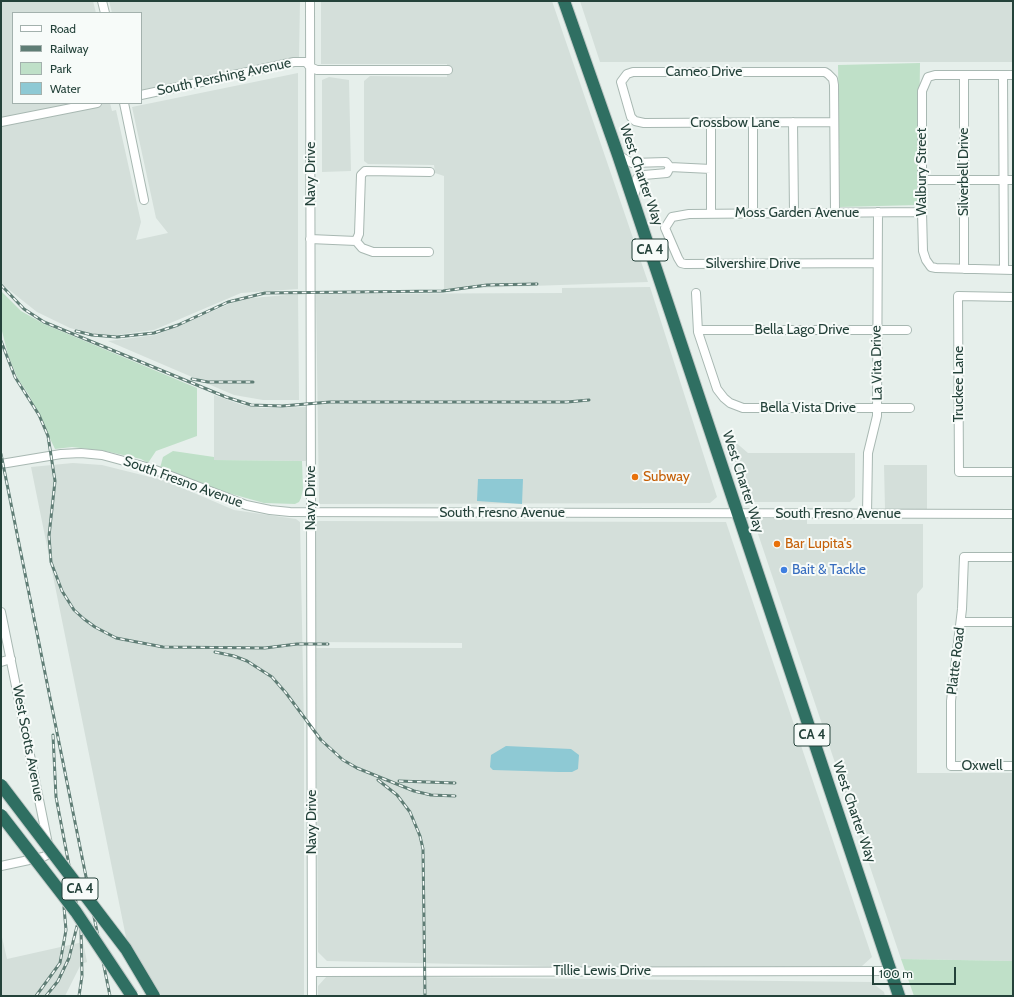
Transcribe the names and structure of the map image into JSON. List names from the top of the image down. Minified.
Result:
{"streets":{"highway":["West Charter Way","CA 4"],"street":["Cameo Drive","South Pershing Avenue","Crossbow Lane","Walbury Street","Silverbell Drive","Navy Drive","Moss Garden Avenue","Silvershire Drive","Bella Lago Drive","La Vita Drive","Truckee Lane","Bella Vista Drive","South Fresno Avenue","Platte Road","West Scotts Avenue","Oxwell","Tillie Lewis Drive"]},"crossings":[["Cameo Drive","Crossbow Lane"],["South Pershing Avenue","Navy Drive"],["Walbury Street","Silverbell Drive"],["Walbury Street","Moss Garden Avenue"],["Navy Drive","South Fresno Avenue"],["Navy Drive","Tillie Lewis Drive"],["West Charter Way","South Fresno Avenue"],["West Charter Way","Tillie Lewis Drive"],["Moss Garden Avenue","Silvershire Drive"],["Moss Garden Avenue","La Vita Drive"],["Silvershire Drive","La Vita Drive"],["Bella Lago Drive","La Vita Drive"],["Bella Lago Drive","Bella Vista Drive"],["La Vita Drive","Bella Vista Drive"],["La Vita Drive","South Fresno Avenue"],["Platte Road","Oxwell"]],"places":["Subway","Bar Lupita's","Bait & Tackle"],"legend":["Road","Railway","Park","Water"],"scale_bar":"100 m"}
